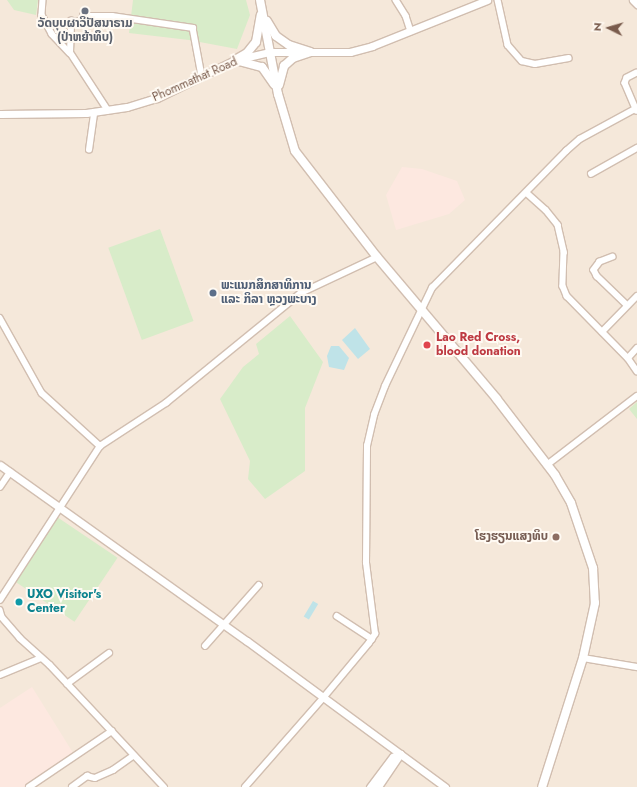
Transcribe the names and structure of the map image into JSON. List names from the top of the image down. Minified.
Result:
{"streets":{"street":["Phommathat Road"]},"places":["ວັດບຸບຜາວິປັສນາຣາມ (ປ່າຫຍ້າທຶບ)","ພະແນກສຶກສາທິການ ແລະ ກິລາ ຫຼວງພະບາງ","Lao Red Cross, blood donation","ໂຮງຮຽນແສງທິບ","UXO Visitor's Center"],"north":"left"}
